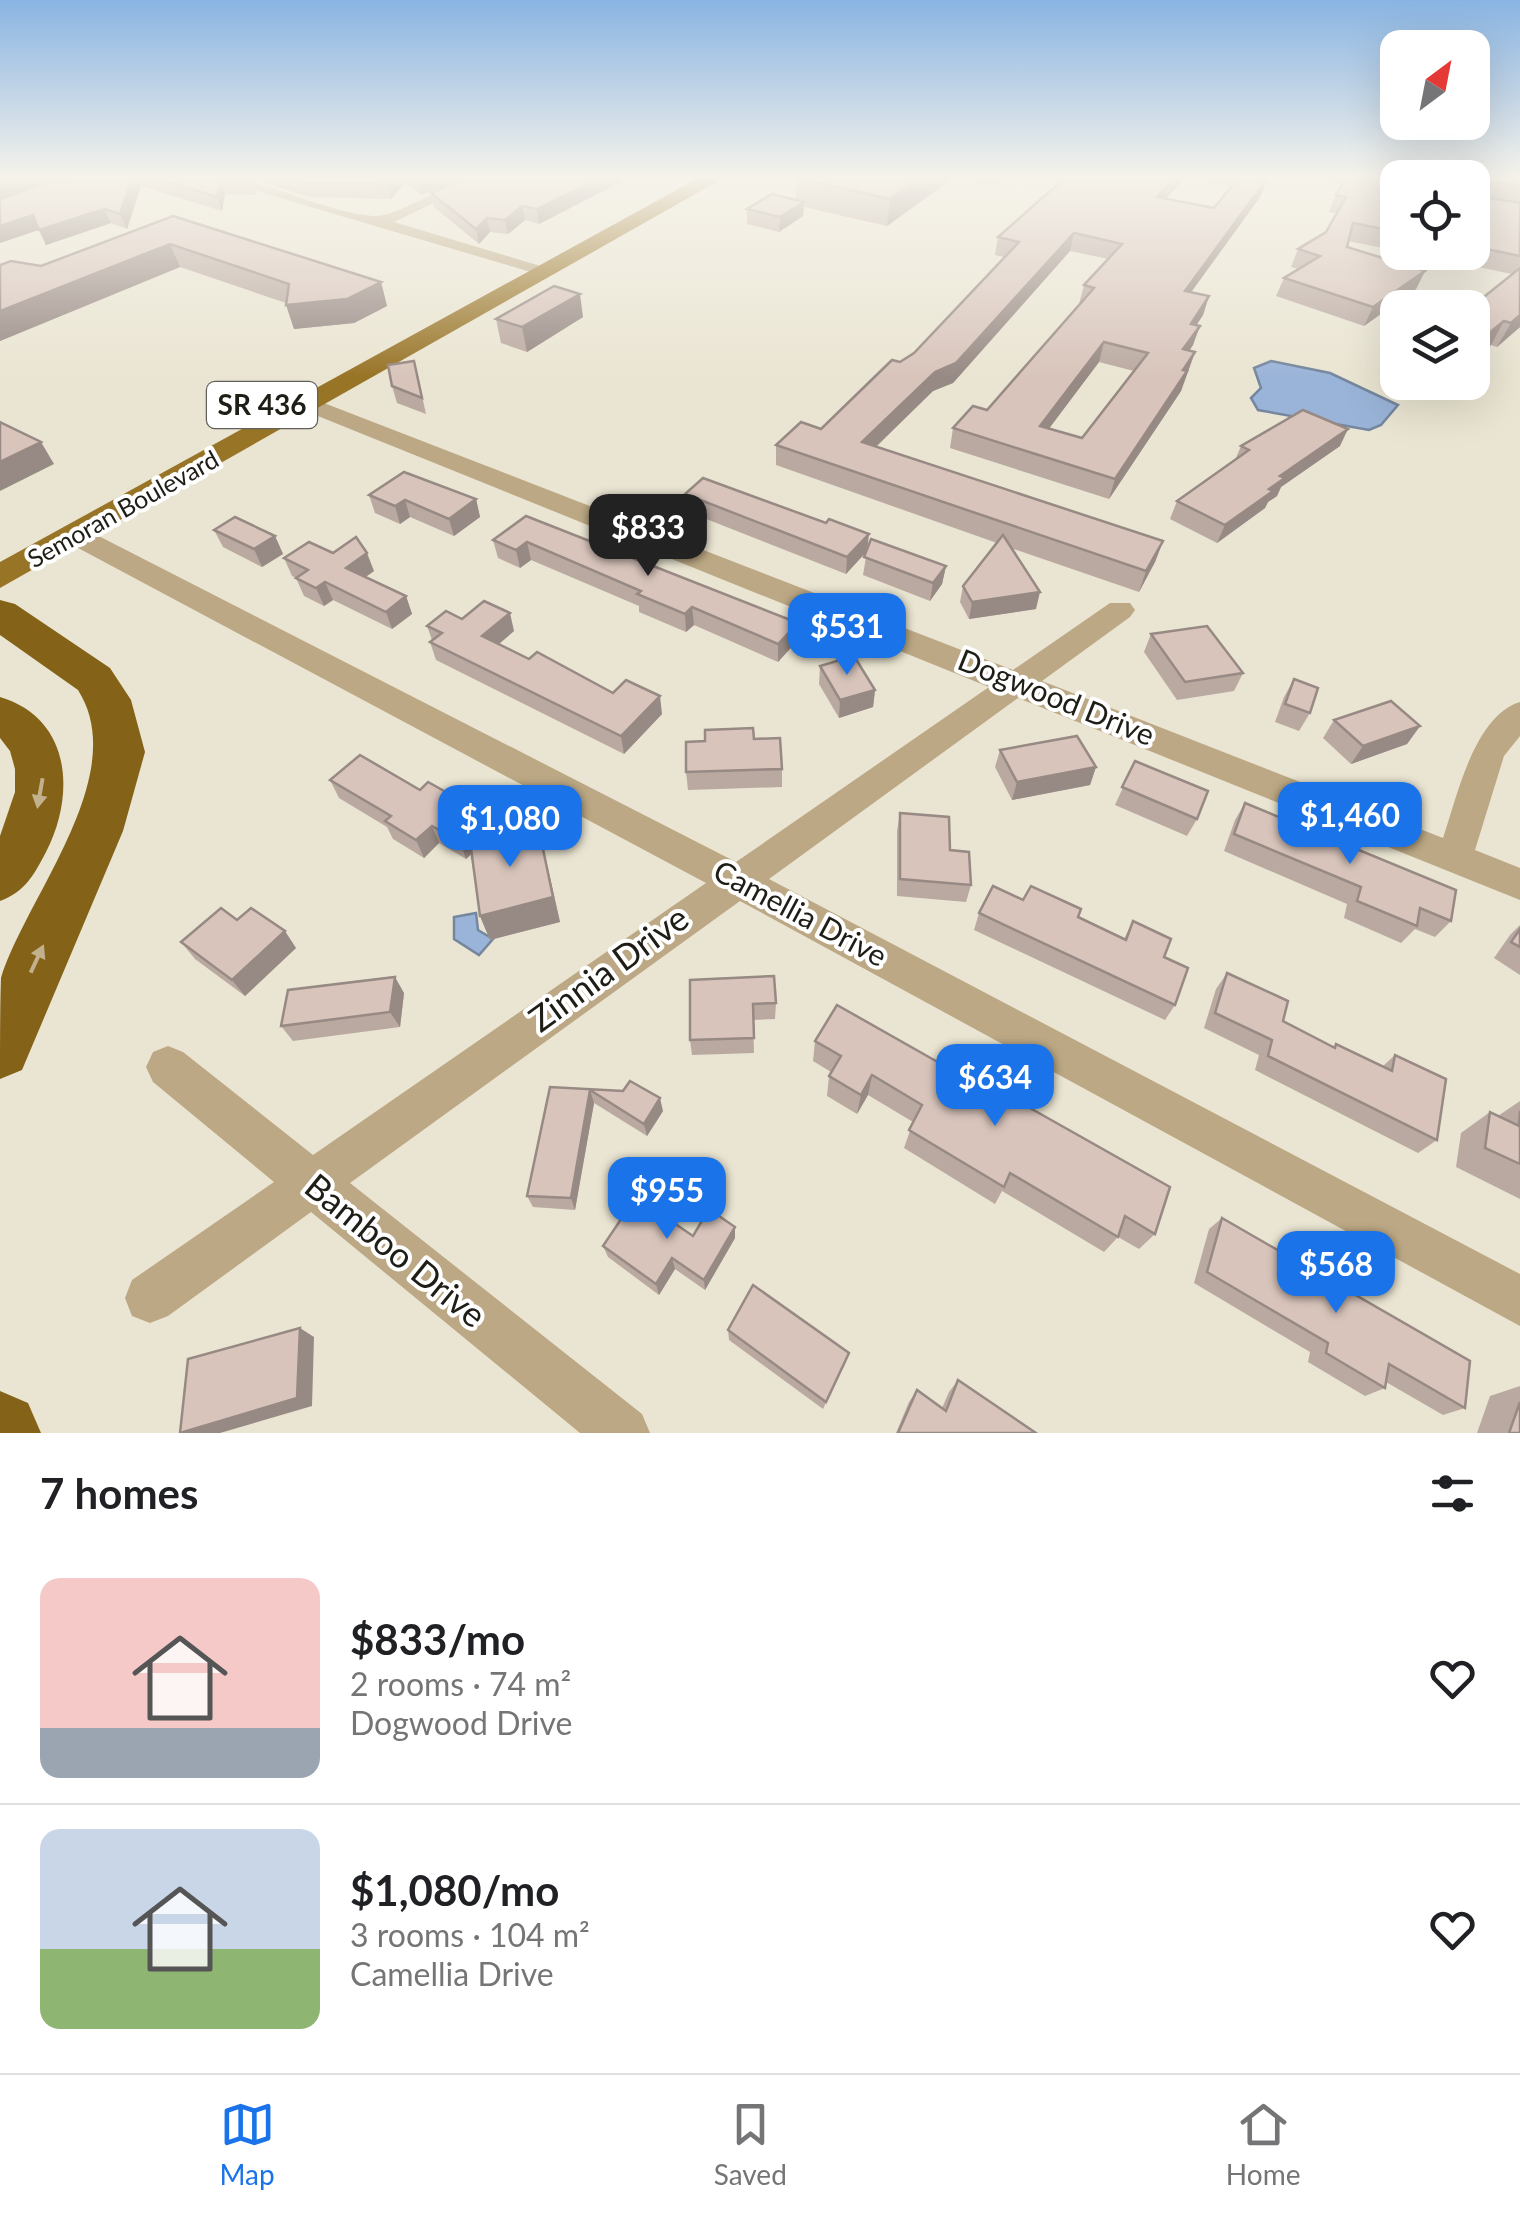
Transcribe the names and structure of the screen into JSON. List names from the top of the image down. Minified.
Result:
{"streets":{"main road":["SR 436","Semoran Boulevard"],"street":["Dogwood Drive","Camellia Drive","Zinnia Drive","Bamboo Drive"]},"crossings":[["Semoran Boulevard","Dogwood Drive"],["Semoran Boulevard","Camellia Drive"],["Dogwood Drive","Zinnia Drive"],["Camellia Drive","Zinnia Drive"],["Zinnia Drive","Bamboo Drive"]],"north":"top right","page":{"price":["$833","$531","$1,460","$1,080","$634","$955","$568"],"heading":"7 homes","list":[{"name":"$833/mo","note":"2 rooms · 74 m² · Dogwood Drive"},{"name":"$1,080/mo","note":"3 rooms · 104 m² · Camellia Drive"}],"tabs":["Map","Saved","Home"]}}
